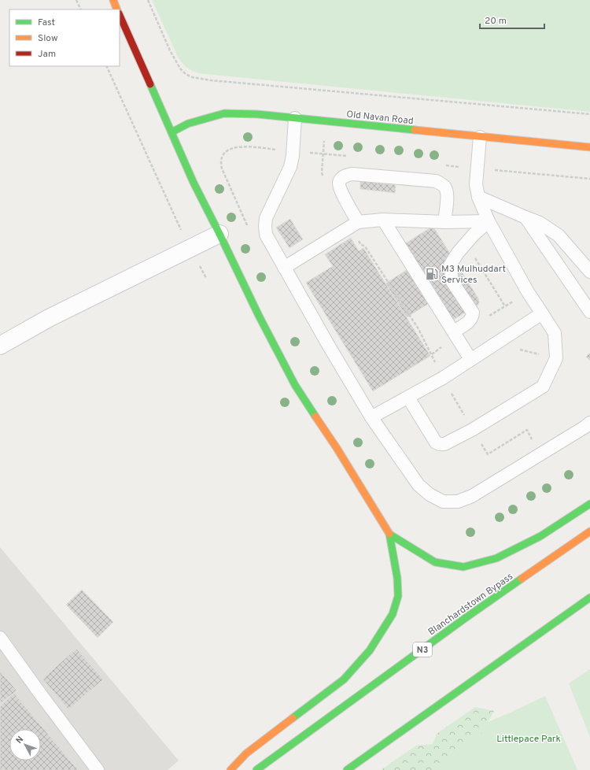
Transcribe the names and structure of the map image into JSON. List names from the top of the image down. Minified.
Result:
{"streets":{"main road":["Old Navan Road","Blanchardstown Bypass","N3"]},"parks":["Littlepace Park"],"places":{"fuel station":["M3 Mulhuddart Services"]},"legend":["Fast","Slow","Jam"],"scale_bar":"20 m","north":"top left"}
